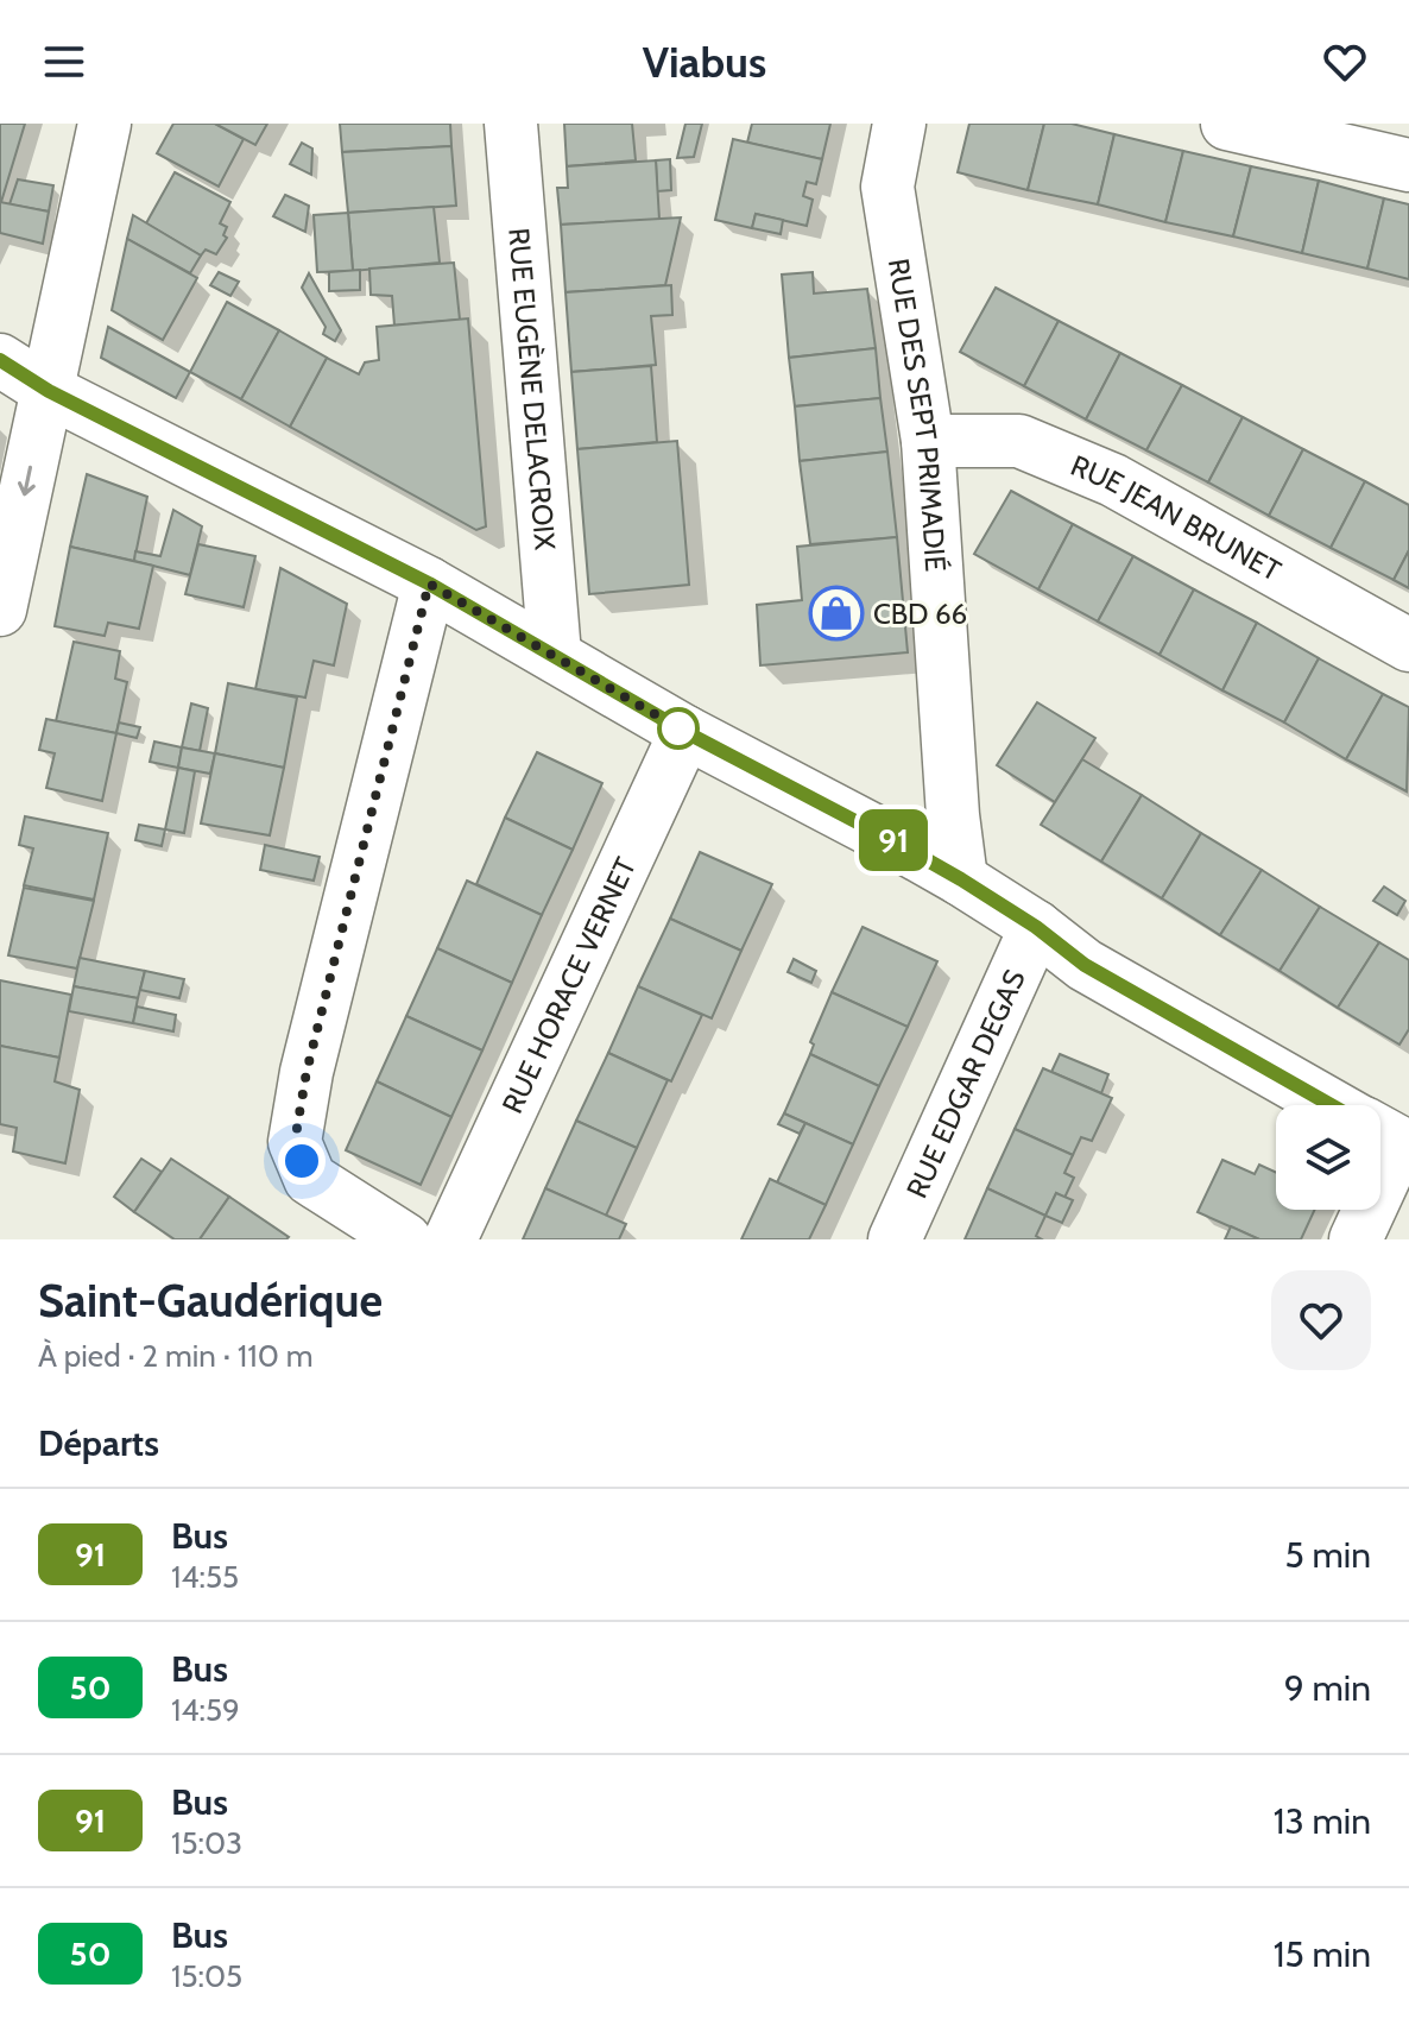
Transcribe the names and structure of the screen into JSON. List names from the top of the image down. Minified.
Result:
{"streets":{"street":["RUE EUGÈNE DELACROIX","RUE DES SEPT PRIMADIÉ","RUE JEAN BRUNET","RUE HORACE VERNET","RUE EDGAR DEGAS"]},"crossings":[["RUE DES SEPT PRIMADIÉ","RUE JEAN BRUNET"]],"places":{"shop":["CBD 66"]},"lines":["bus line 91"],"page":{"header":"Viabus","on_map":"91","heading":[["Saint-Gaudérique","À pied · 2 min · 110 m"],"Départs"],"list":[{"mark":"91","name":"Bus","note":"14:55","value":"5 min"},{"mark":"50","name":"Bus","note":"14:59","value":"9 min"},{"mark":"91","name":"Bus","note":"15:03","value":"13 min"},{"mark":"50","name":"Bus","note":"15:05","value":"15 min"}]}}
